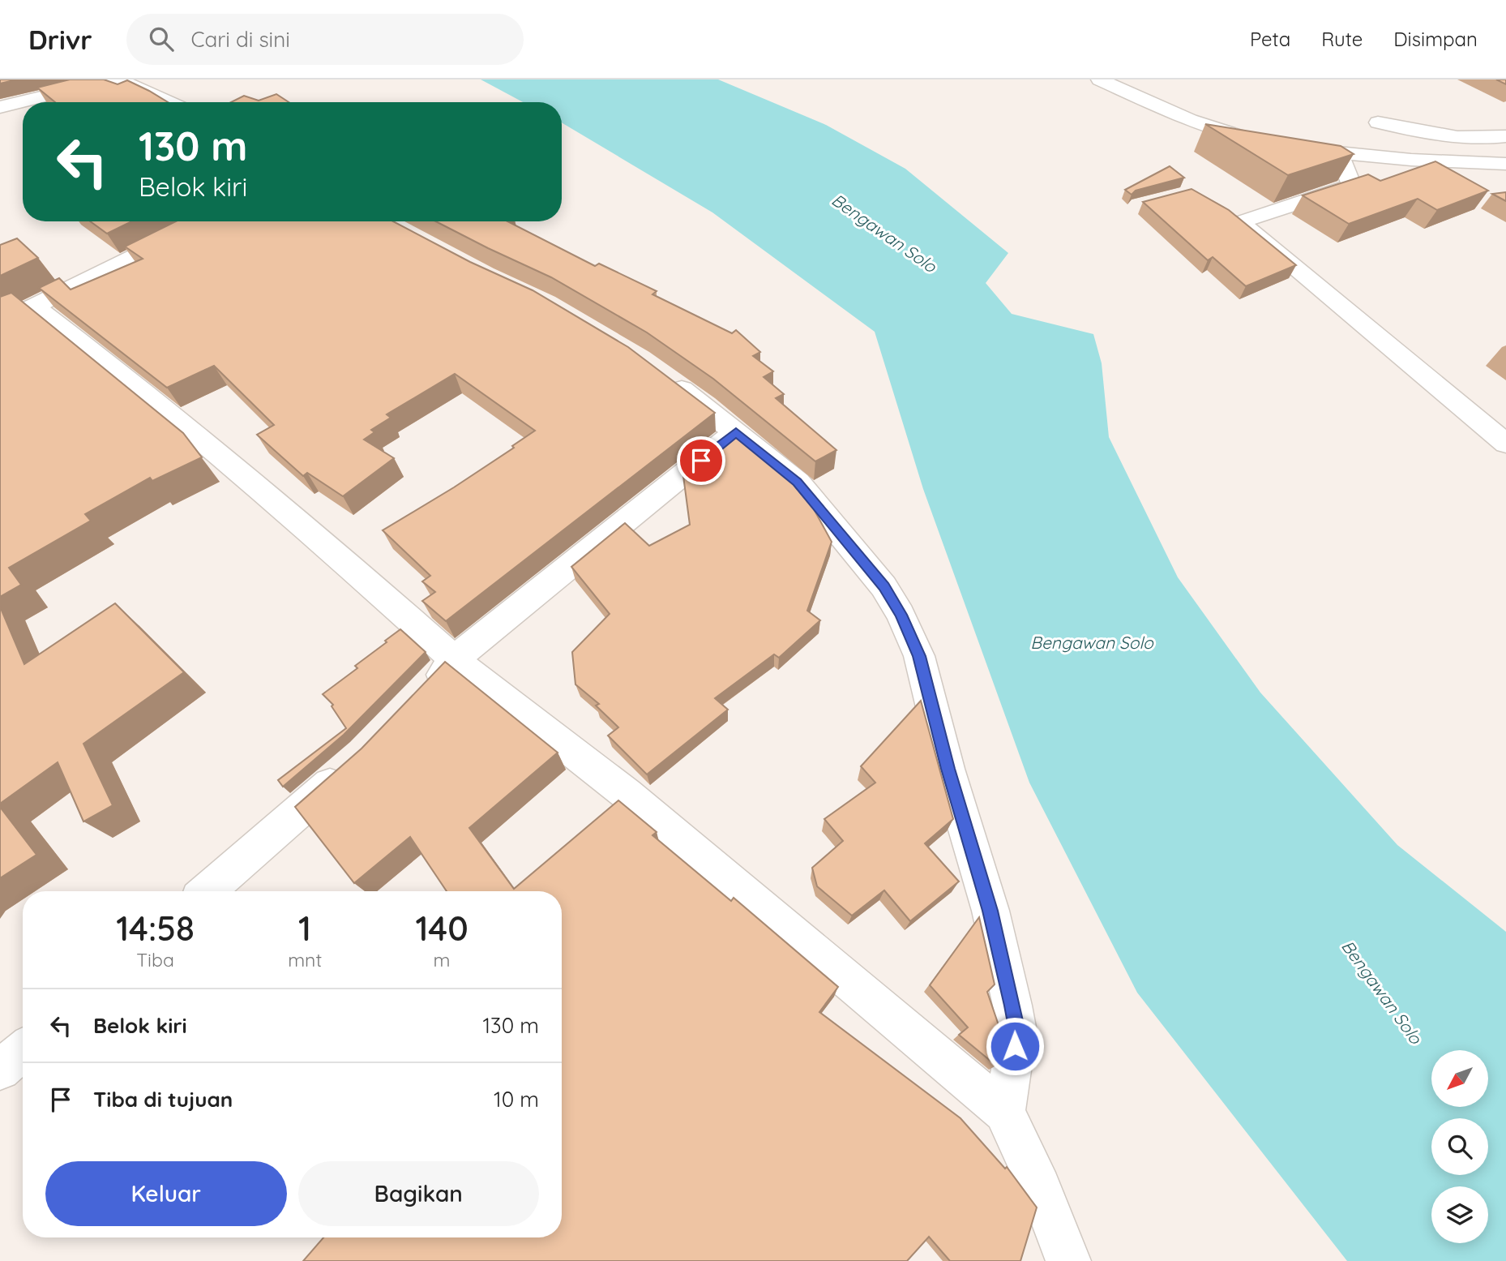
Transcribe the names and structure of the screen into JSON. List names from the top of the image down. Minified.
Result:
{"water":["Bengawan Solo"],"north":"bottom left","page":{"header":"Drivr","search":"Cari di sini","nav":["Peta","Rute","Disimpan"],"turn":["130 m","Belok kiri"],"eta":["14:58","Tiba","1","mnt","140","m"],"list":[{"name":"Belok kiri","value":"130 m"},{"name":"Tiba di tujuan","value":"10 m"}],"buttons":["Keluar","Bagikan"]}}
